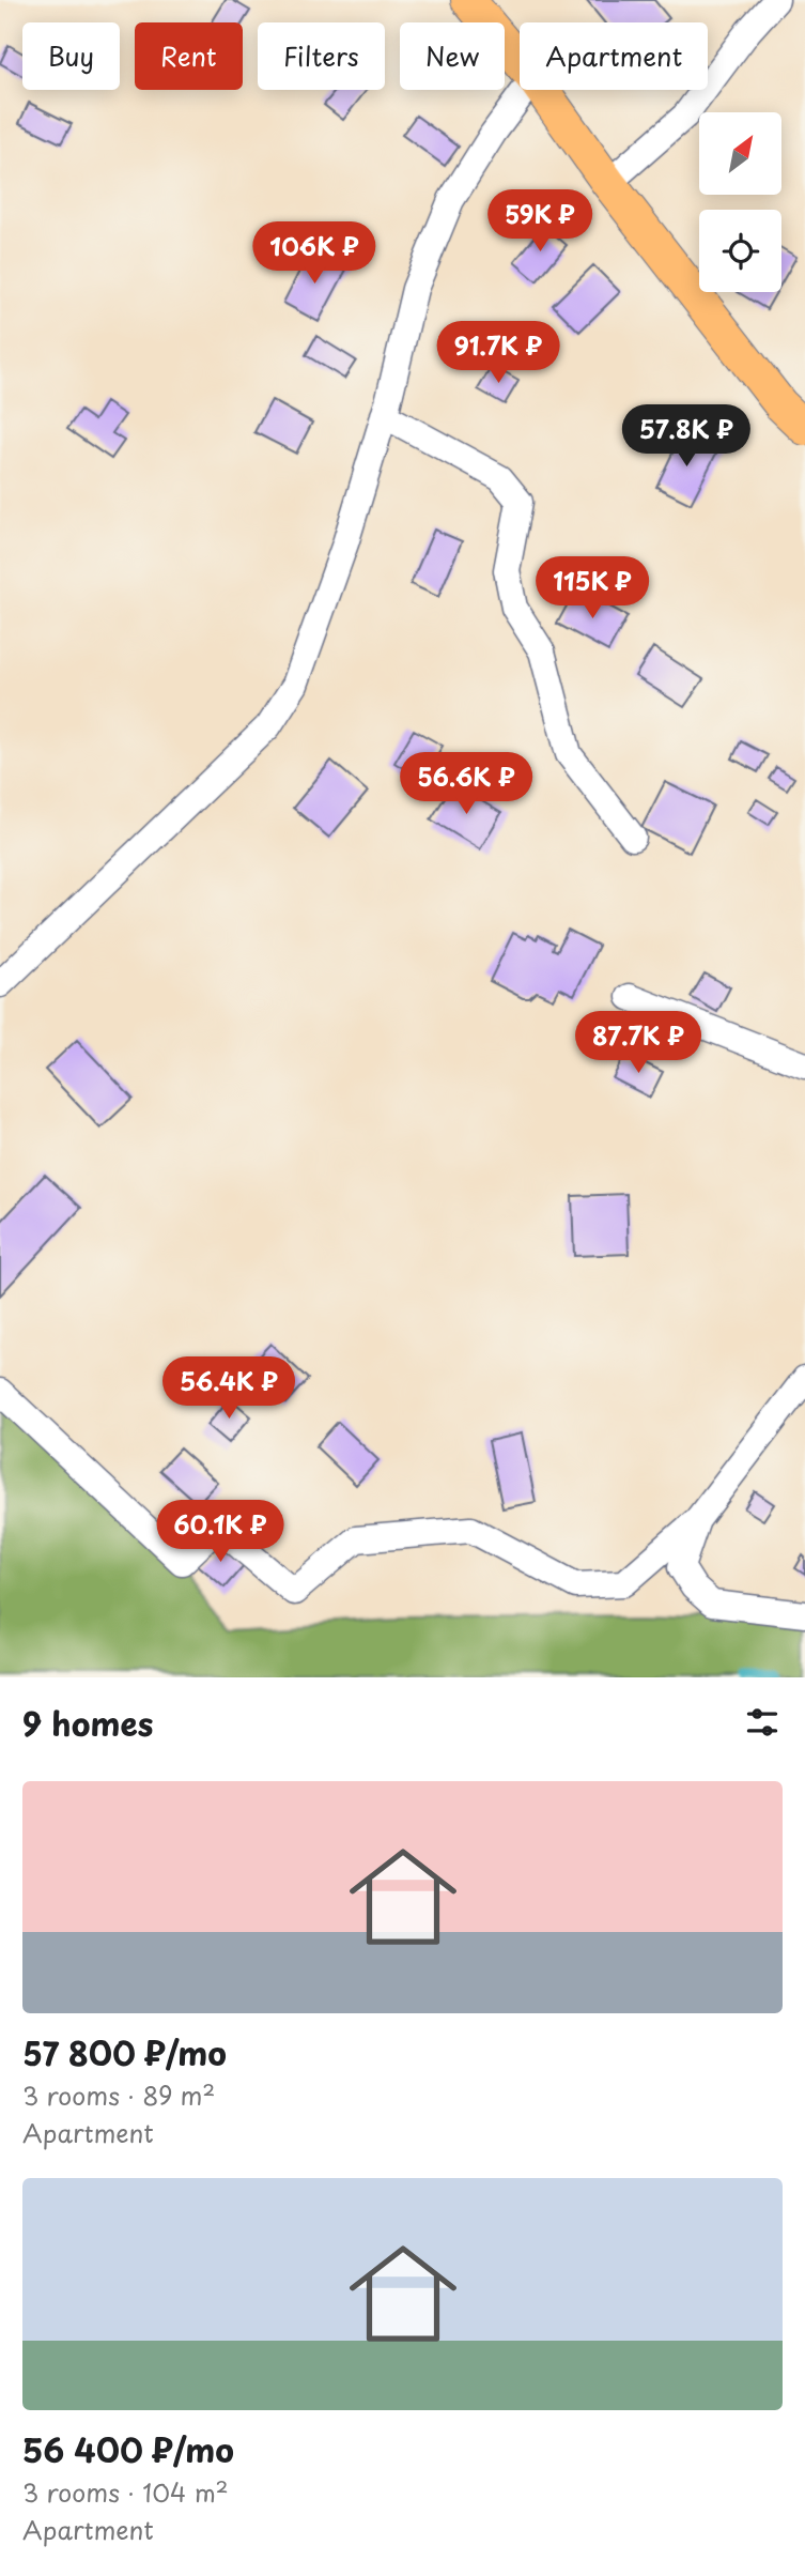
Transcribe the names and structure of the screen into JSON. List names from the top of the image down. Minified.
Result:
{"north":"top right","page":{"chip":["Buy","Rent","Filters","New","Apartment"],"price":["59K ₽","106K ₽","91.7K ₽","57.8K ₽","115K ₽","56.6K ₽","87.7K ₽","56.4K ₽","60.1K ₽"],"heading":"9 homes","list":[{"name":"57 800 ₽/mo","note":"3 rooms · 89 m² · Apartment"},{"name":"56 400 ₽/mo","note":"3 rooms · 104 m² · Apartment"}]}}
